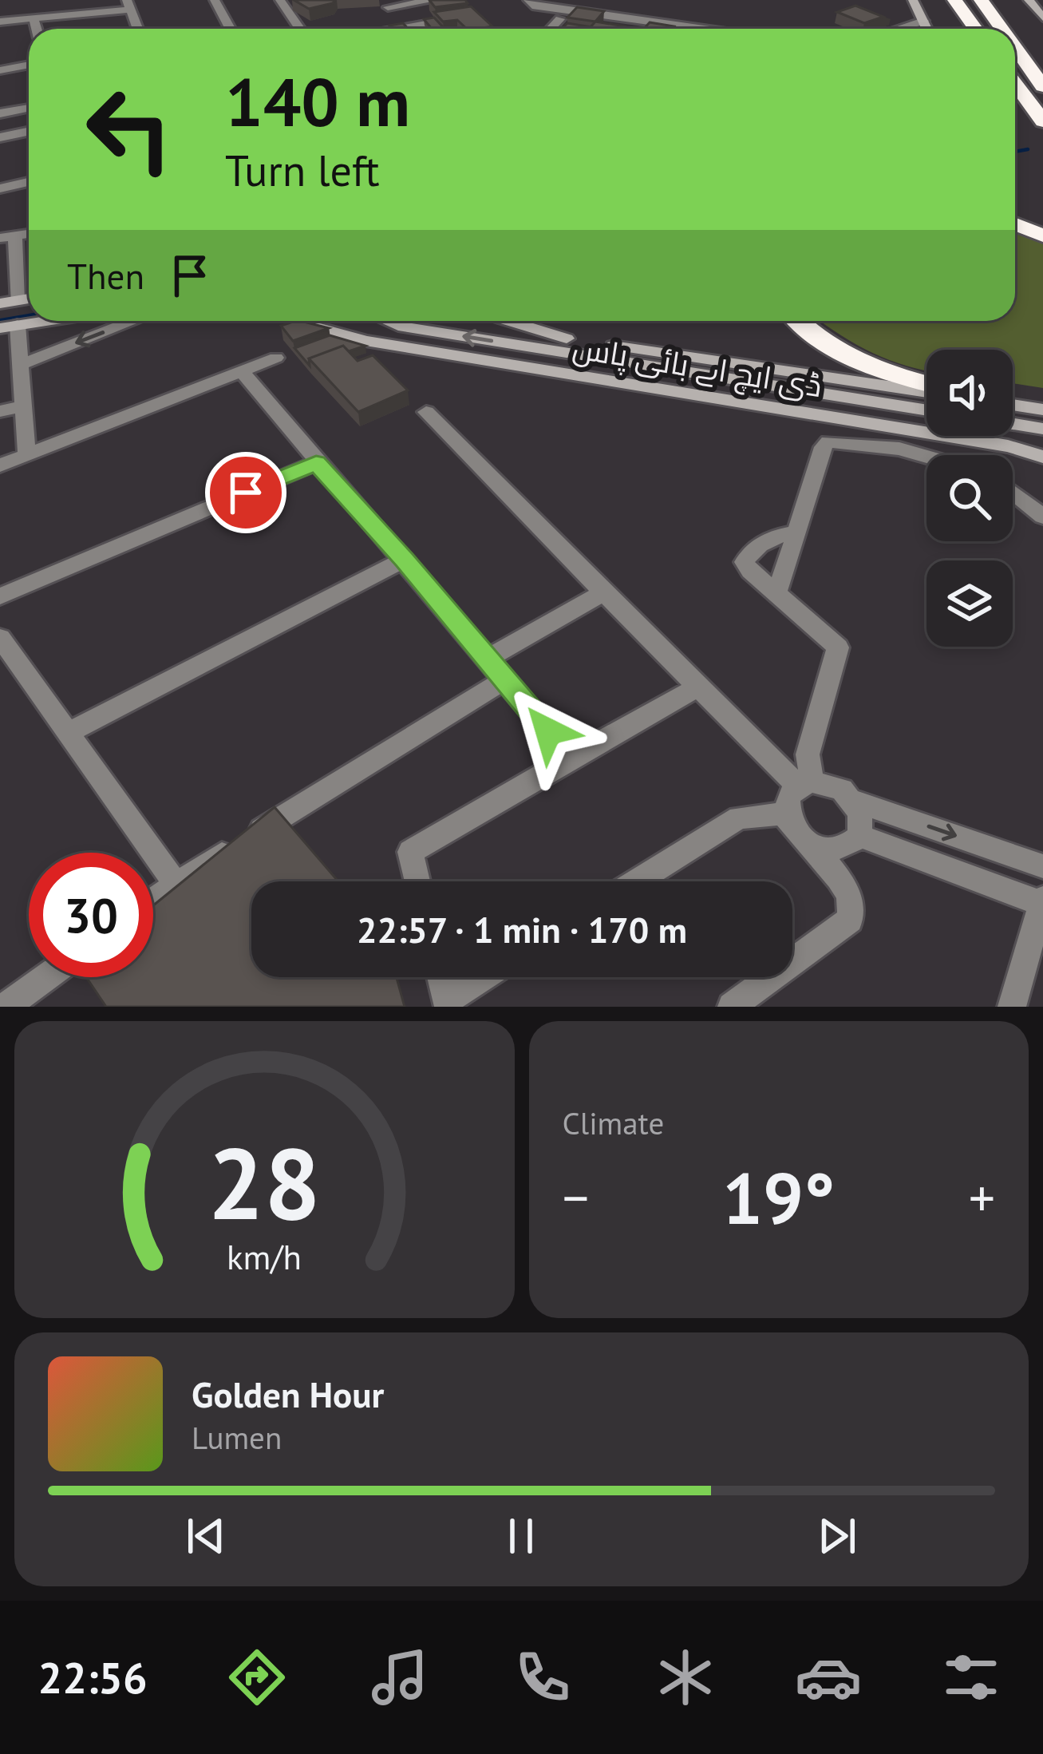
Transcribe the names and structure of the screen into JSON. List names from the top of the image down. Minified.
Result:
{"streets":{"main road":["ڈی ایچ اے بائی پاس"]},"page":{"turn":["140 m","Turn left"],"then":"Then","limit":"30","trip":"22:57 · 1 min · 170 m","tile":"Climate","heat":["−","19°","+"],"song":["Golden Hour","Lumen"],"tabs":"22:56","gauge":["28","km/h"]}}
